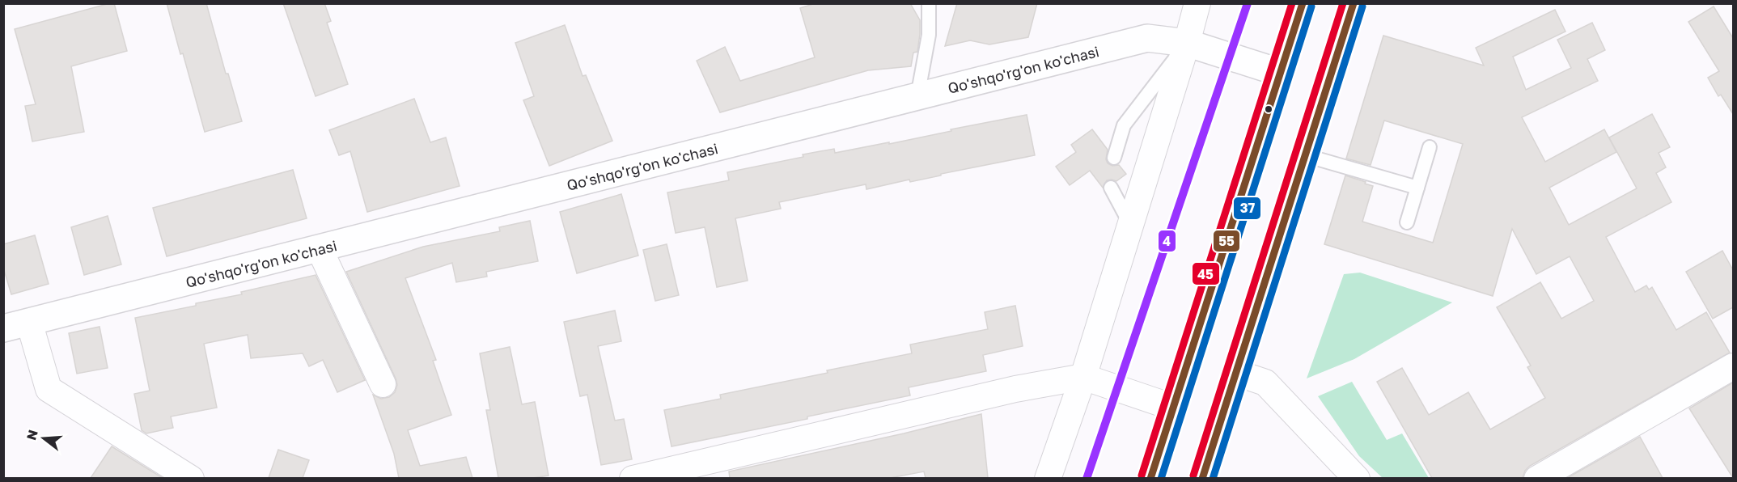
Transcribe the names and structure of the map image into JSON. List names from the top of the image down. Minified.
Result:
{"streets":{"street":["Qo'shqo'rg'on ko'chasi"]},"lines":["transit line 4","transit line 55","transit line 45","transit line 37"],"north":"left"}
